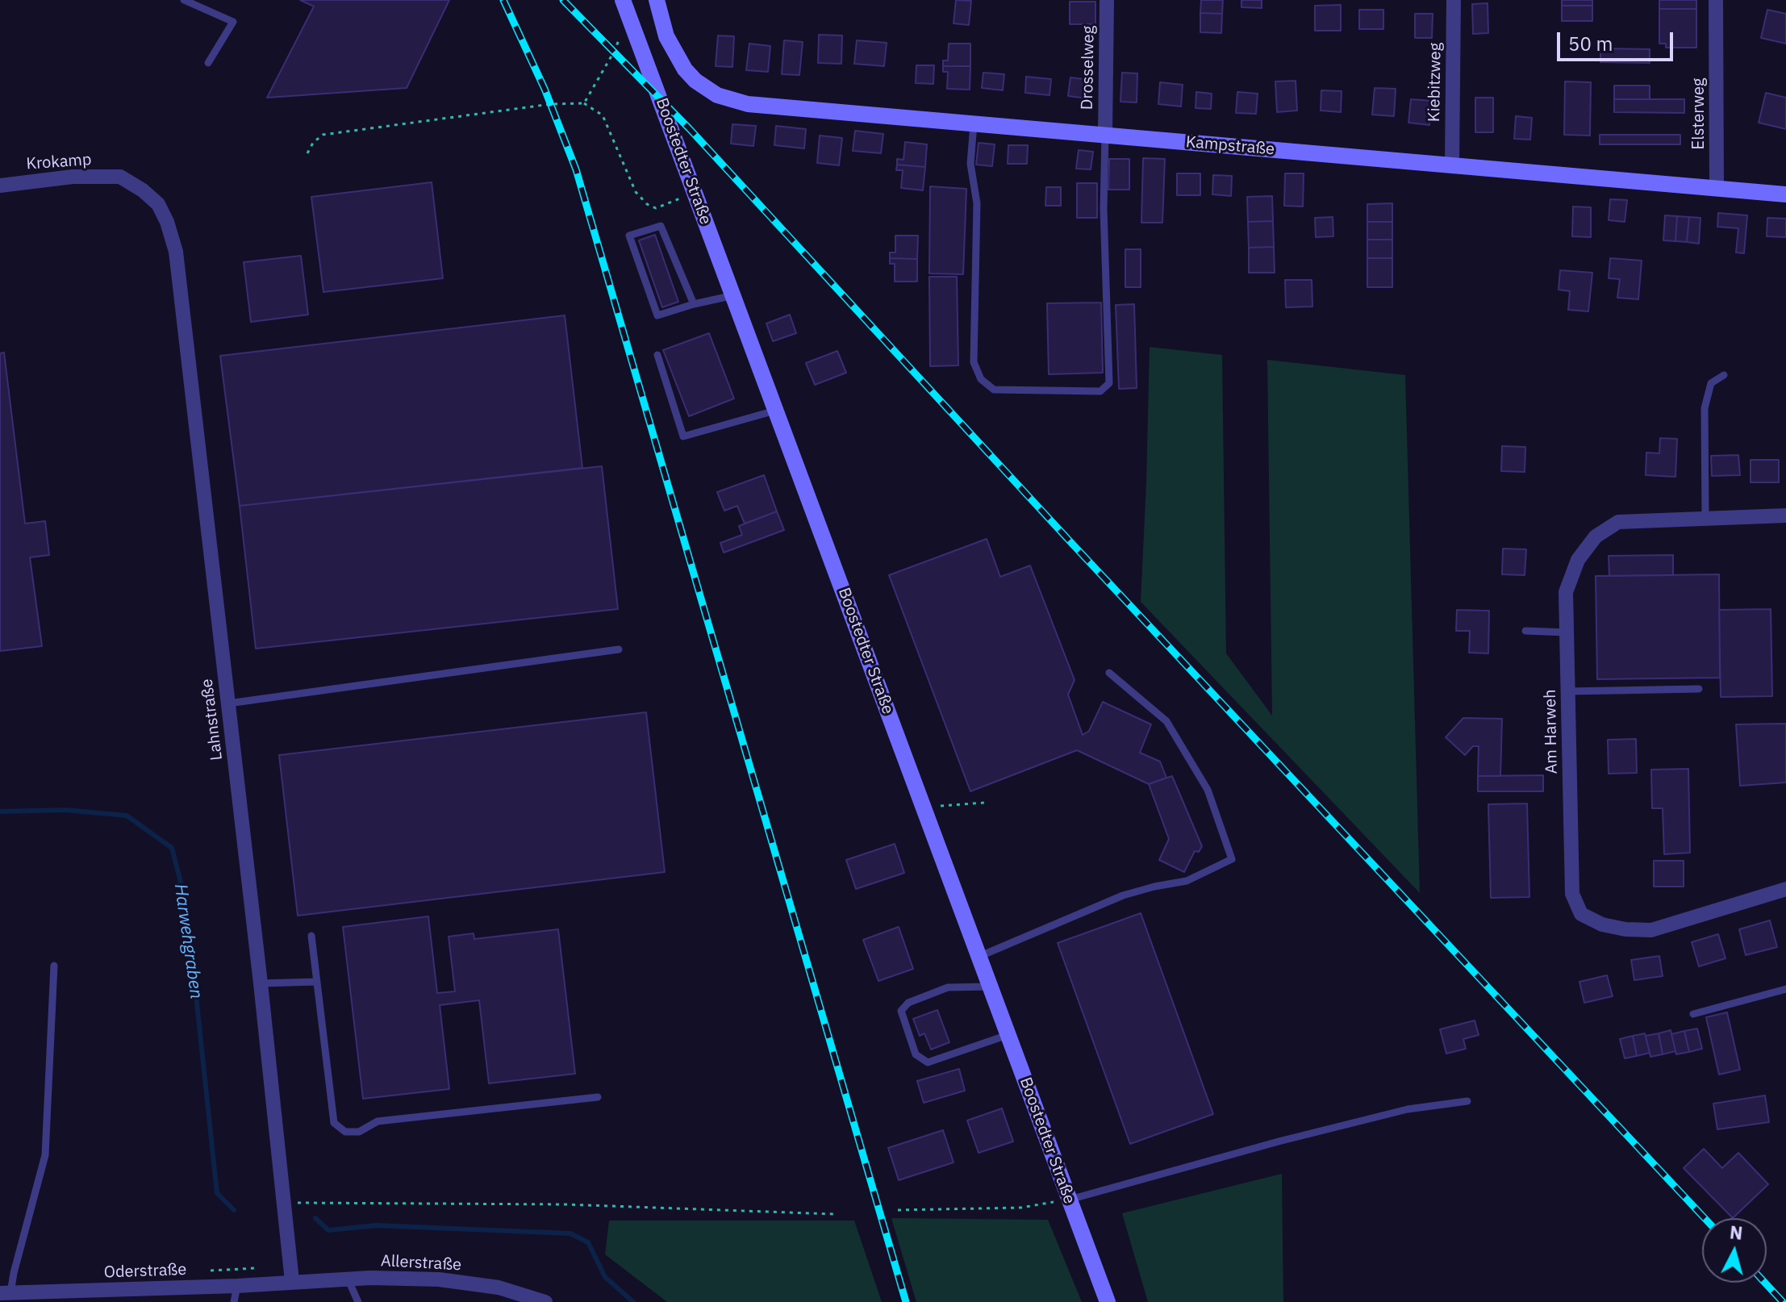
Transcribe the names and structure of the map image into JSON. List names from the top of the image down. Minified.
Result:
{"streets":{"street":["Drosselweg","Kiebitzweg","Elsterweg","Kampstraße","Boostedter Straße","Krokamp","Lahnstraße","Am Harweh","Allerstraße","Oderstraße"]},"crossings":[["Drosselweg","Kampstraße"],["Kiebitzweg","Kampstraße"],["Elsterweg","Kampstraße"],["Krokamp","Lahnstraße"],["Lahnstraße","Allerstraße"],["Lahnstraße","Oderstraße"],["Allerstraße","Oderstraße"]],"water":["Harwehgraben"],"scale_bar":"50 m","north":"top"}
